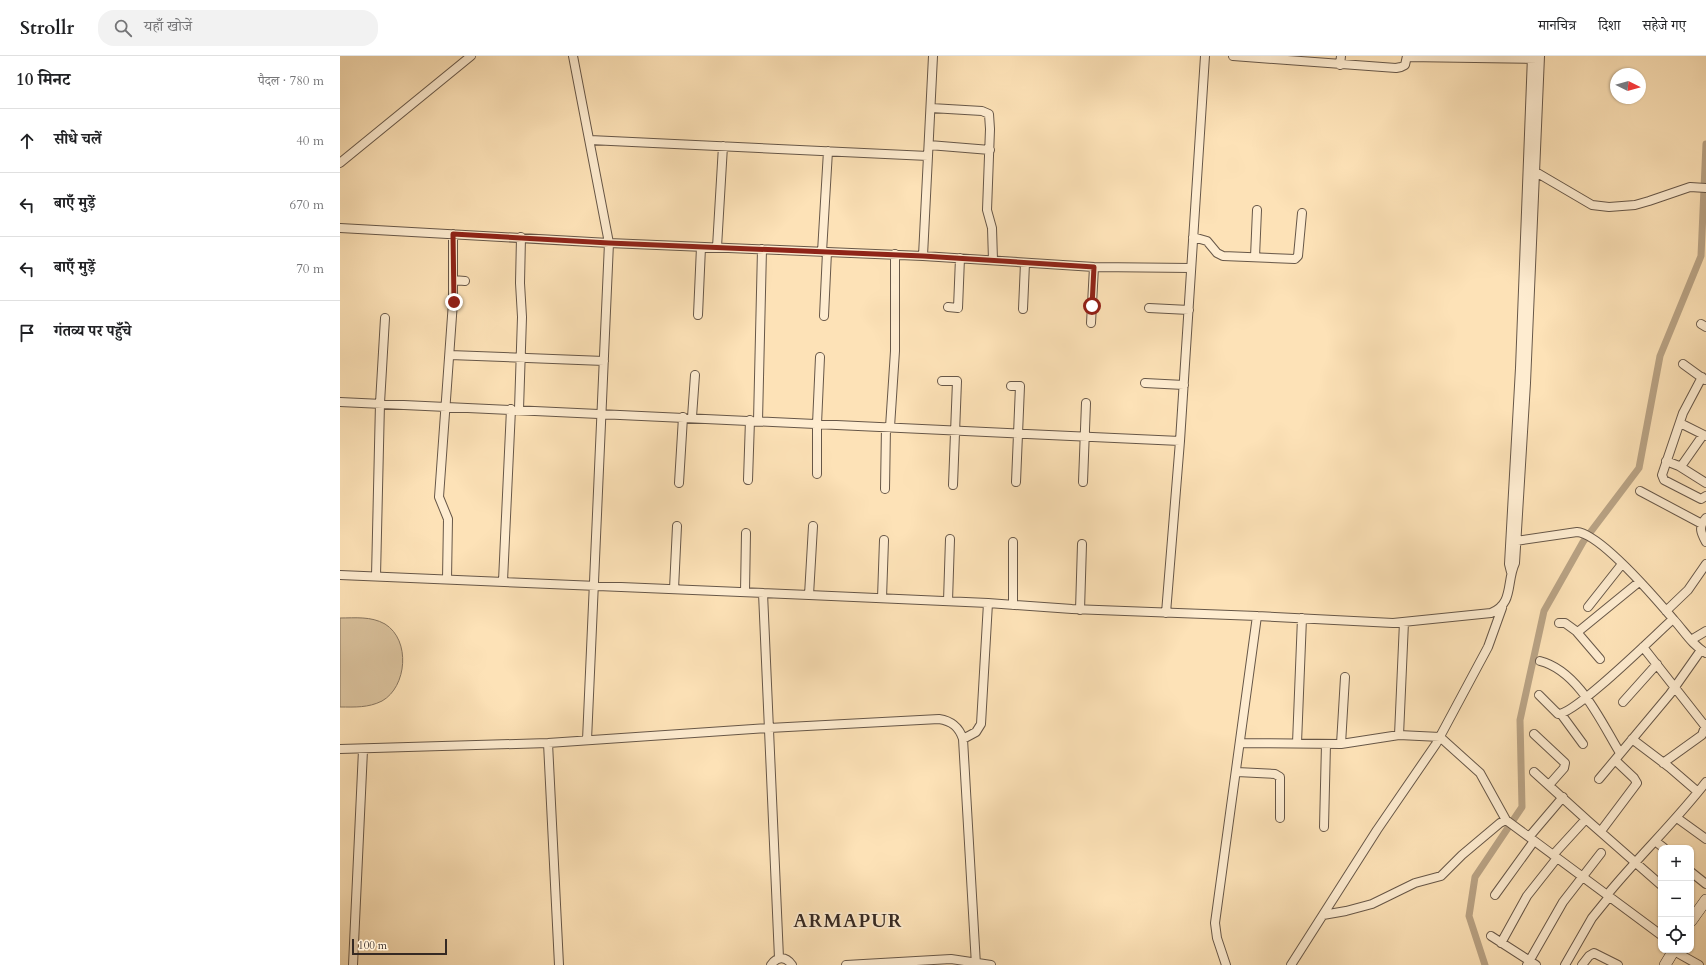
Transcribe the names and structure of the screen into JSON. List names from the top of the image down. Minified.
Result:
{"districts":["ARMAPUR"],"scale_bar":"100 m","north":"right","page":{"header":"Strollr","search":"यहाँ खोजें","nav":["मानचित्र","दिशा","सहेजे गए"],"heading":["10 मिनट","पैदल · 780 m"],"list":[["सीधे चलें","40 m"],["बाएँ मुड़ें","670 m"],["बाएँ मुड़ें","70 m"],"गंतव्य पर पहुँचे"],"map_buttons":["+","−"],"scale":"100 m"}}
